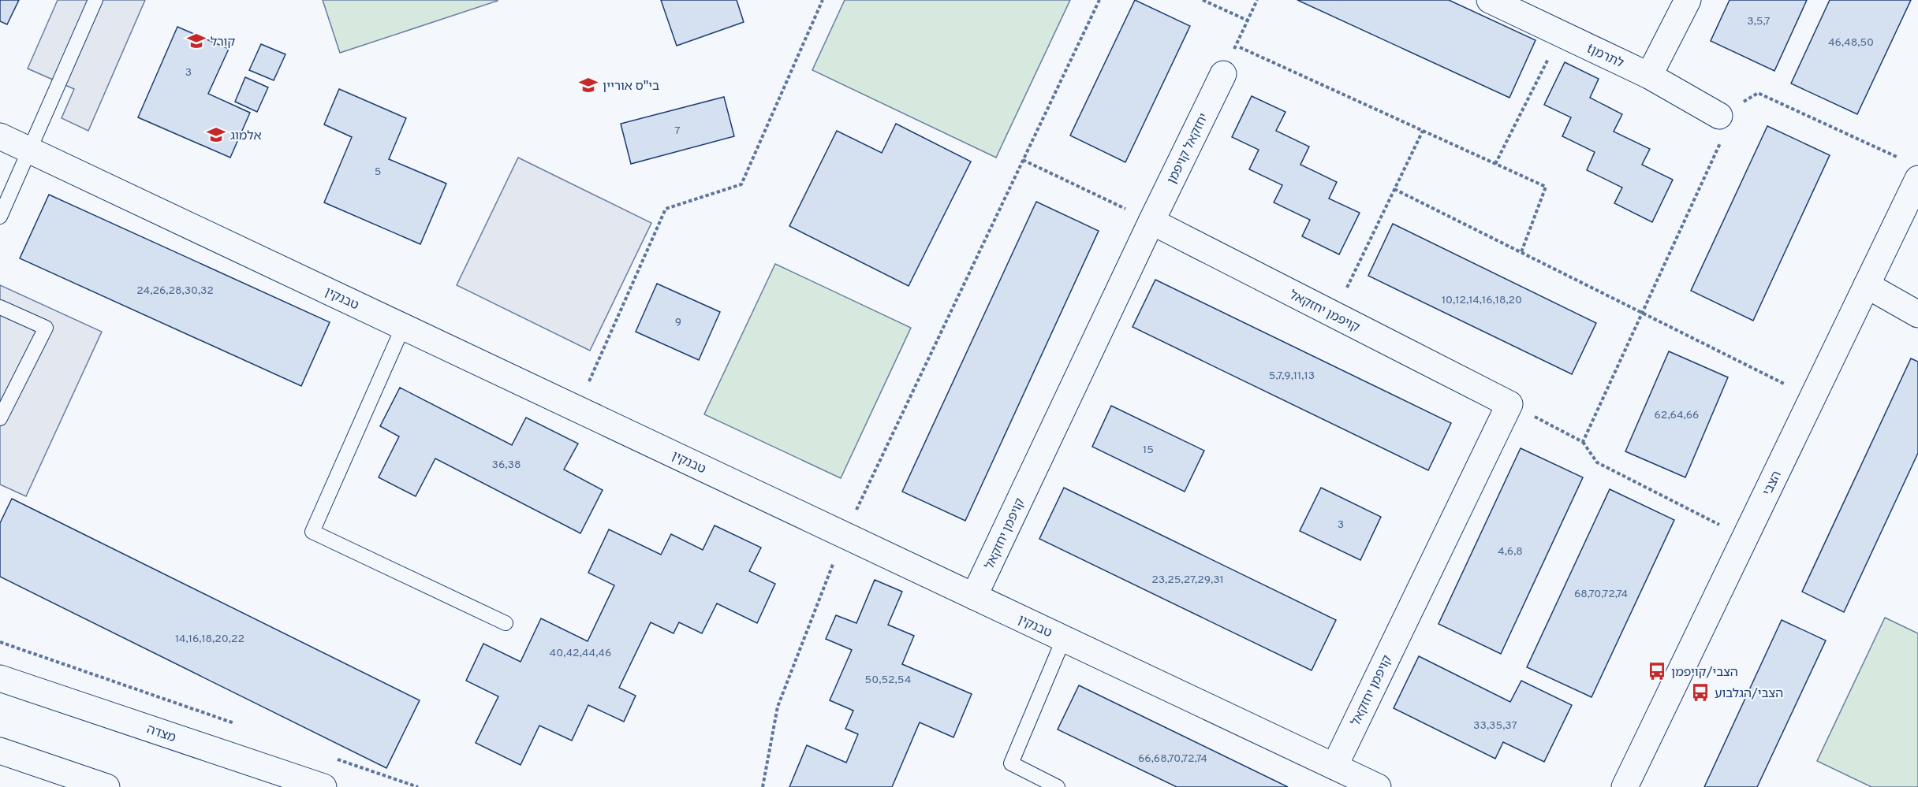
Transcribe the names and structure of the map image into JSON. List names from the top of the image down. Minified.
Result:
{"streets":{"street":["tלתרמן","יחזקאל קויפמן","טבנקין","קויפמן יחזקאל","הצבי","מצדה"]},"crossings":[["יחזקאל קויפמן","קויפמן יחזקאל"],["טבנקין","קויפמן יחזקאל"]],"places":{"school or university":["קורל","בי\"ס אוריין","אלמוג"],"bus stop":["הצבי/קויפמן","הצבי/הגלבוע"]},"house_numbers":["3,5,7","46,48,50","3","7","5","24,26,28,30,32","10,12,14,16,18,20","9","5,7,9,11,13","62,64,66","15","36,38","3","4,6,8","23,25,27,29,31","68,70,72,74","14,16,18,20,22","40,42,44,46","50,52,54","33,35,37","66,68,70,72,74"]}
